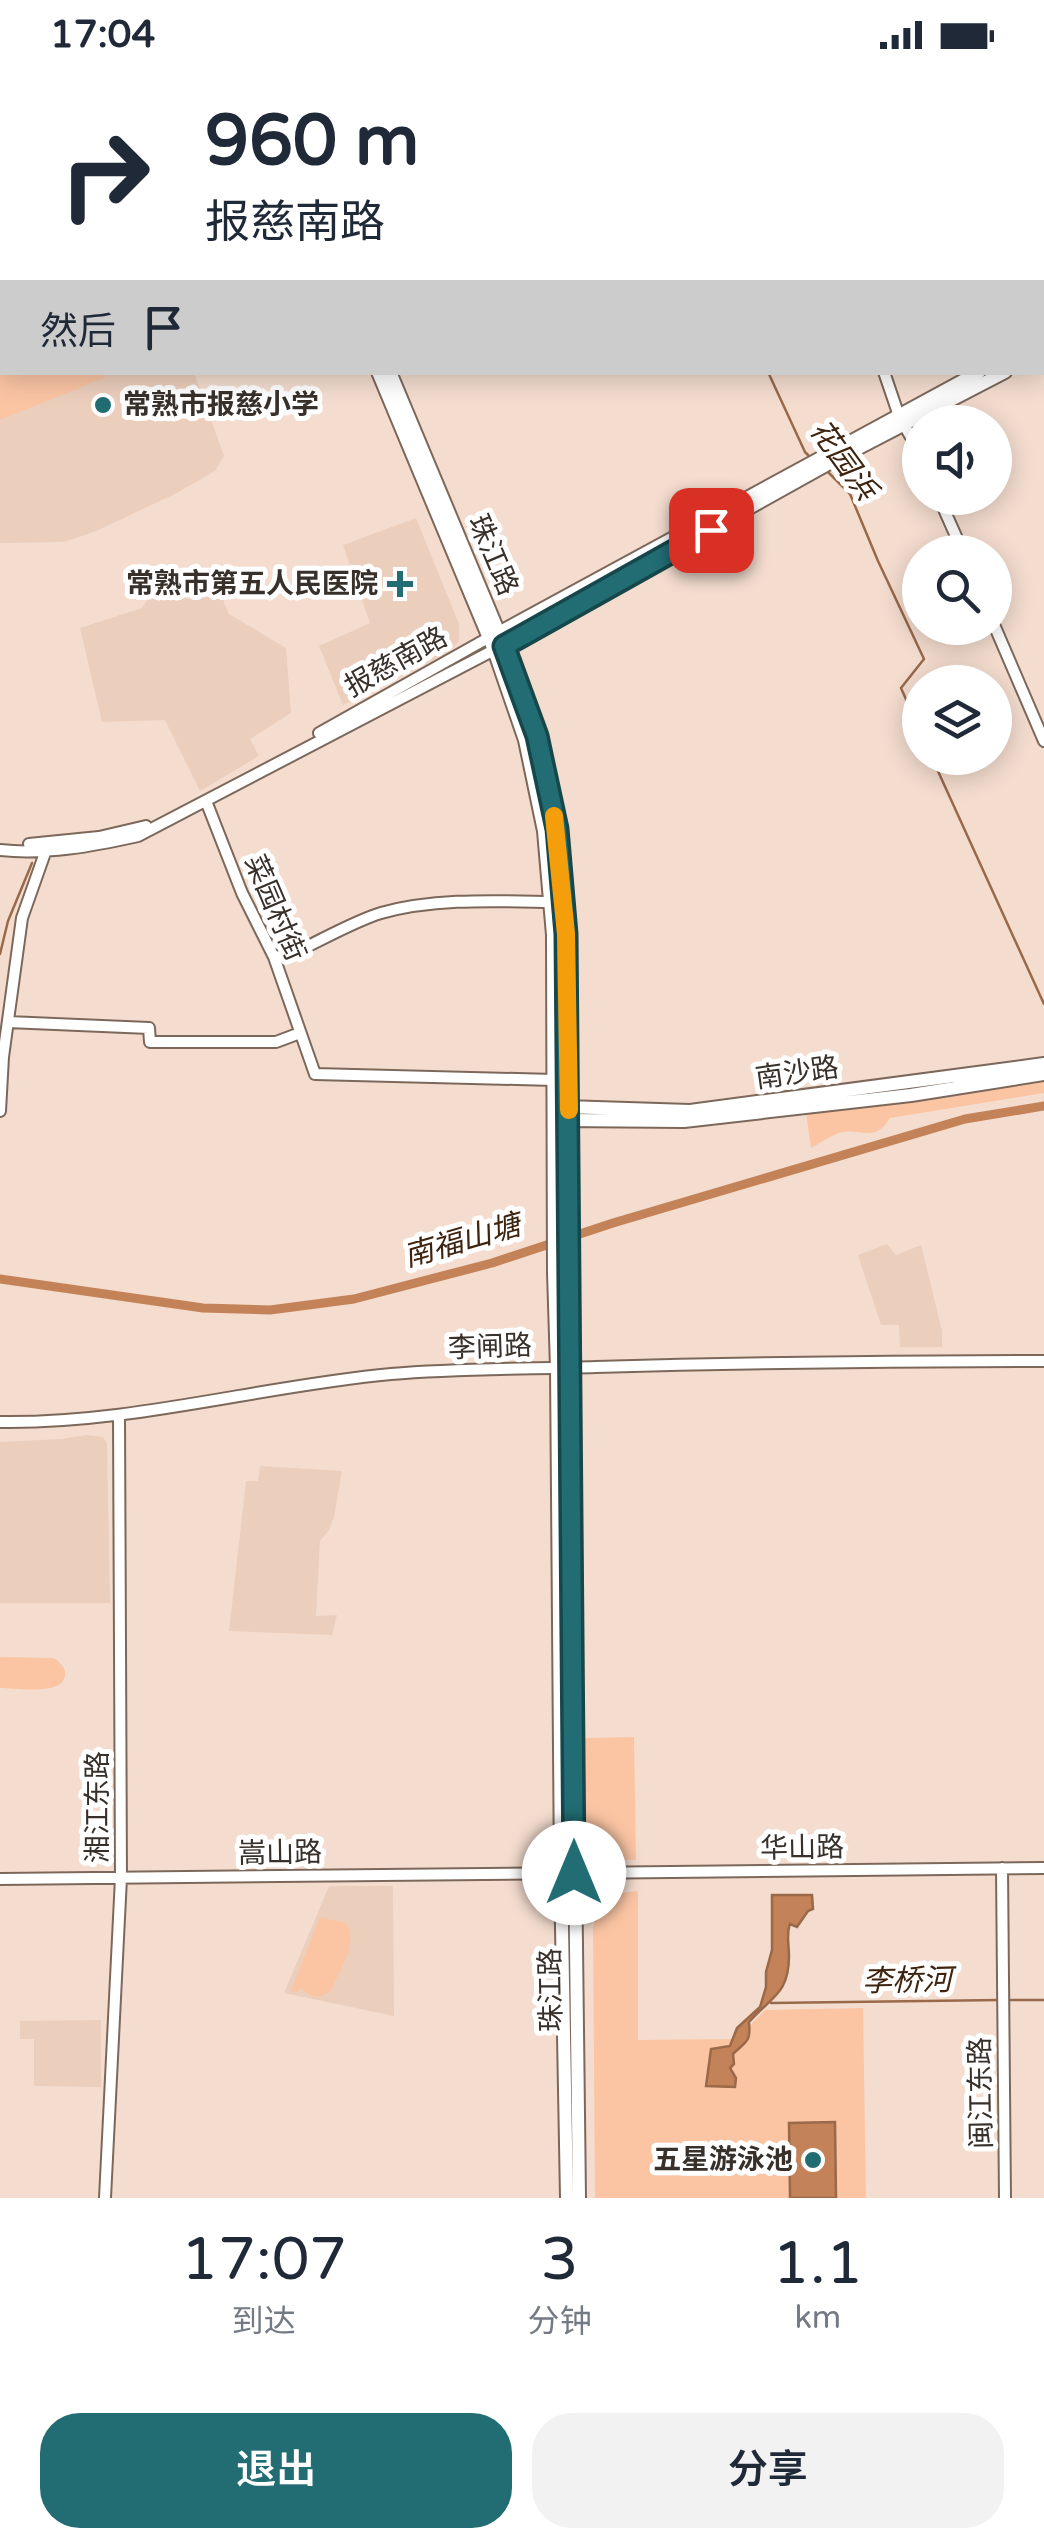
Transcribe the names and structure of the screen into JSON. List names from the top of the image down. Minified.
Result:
{"streets":{"main road":["珠江路","报慈南路","南沙路"],"street":["菜园村街","李闸路","湘江东路","华山路","嵩山路","闽江东路"]},"crossings":[["珠江路","报慈南路"],["珠江路","菜园村街"],["珠江路","南沙路"],["珠江路","李闸路"],["珠江路","华山路"],["珠江路","嵩山路"],["报慈南路","菜园村街"],["李闸路","湘江东路"],["湘江东路","嵩山路"],["华山路","嵩山路"],["华山路","闽江东路"]],"water":["花园浜","南福山塘","李桥河"],"places":{"other":["常熟市报慈小学","五星游泳池"],"health":["常熟市第五人民医院"]},"page":{"status":"17:04","turn":["960 m","报慈南路"],"then":"然后","eta":["17:07","到达","3","分钟","1.1","km"],"buttons":["退出","分享"]}}
